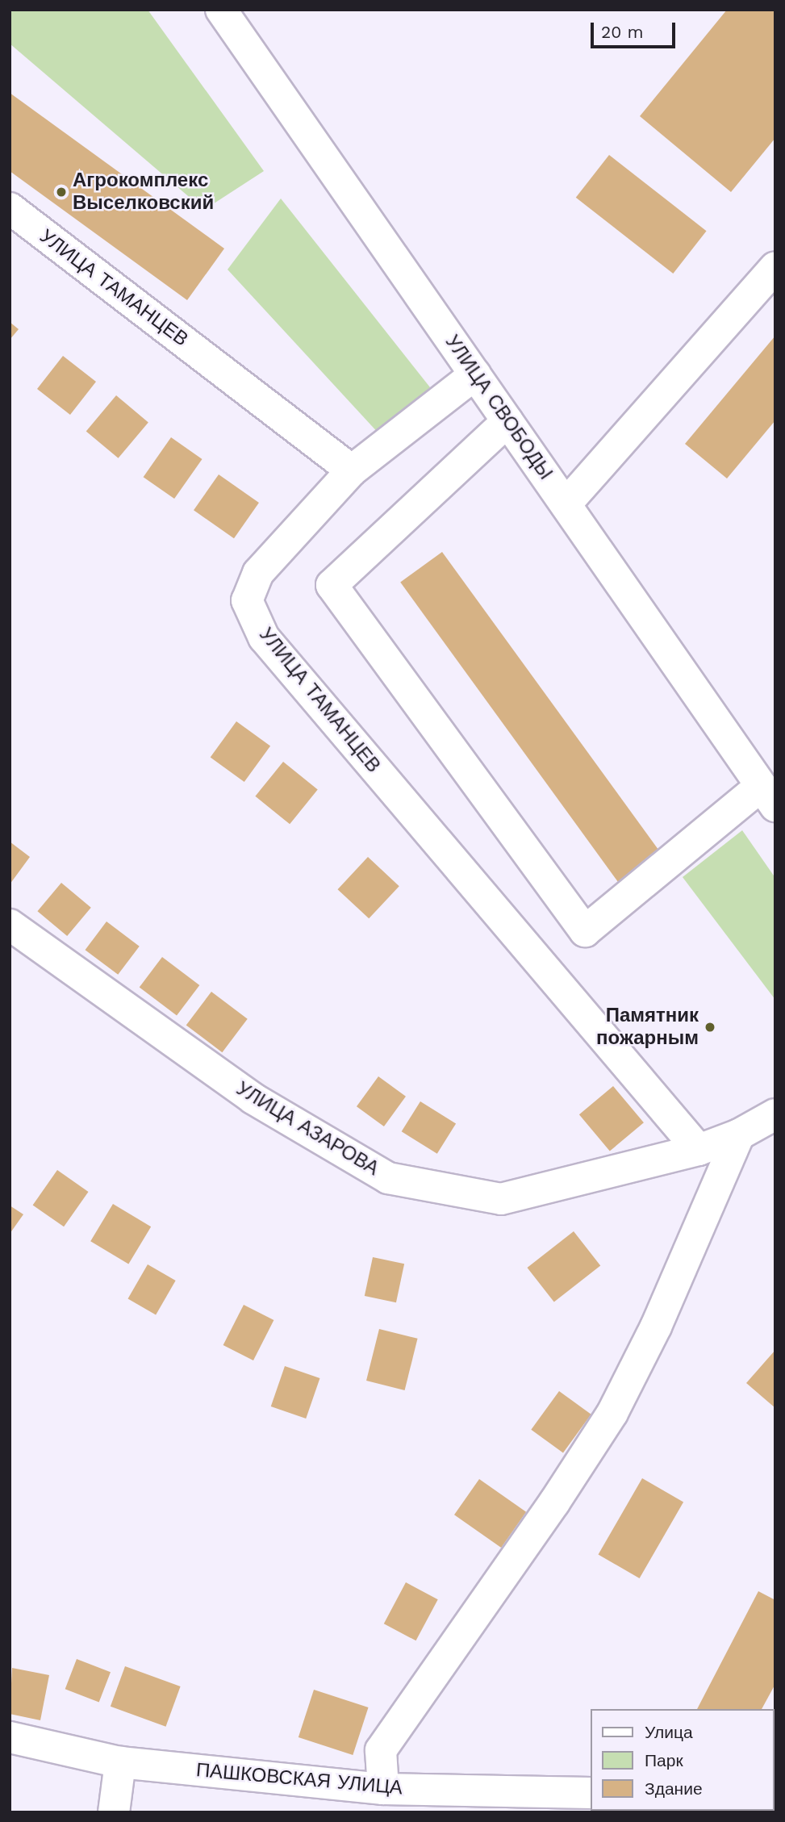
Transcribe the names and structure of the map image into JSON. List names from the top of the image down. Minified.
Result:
{"streets":{"street":["УЛИЦА ТАМАНЦЕВ","УЛИЦА СВОБОДЫ","УЛИЦА АЗАРОВА","ПАШКОВСКАЯ УЛИЦА"]},"crossings":[["УЛИЦА ТАМАНЦЕВ","УЛИЦА АЗАРОВА"]],"places":["Агрокомплекс Выселковский","Памятник пожарным"],"legend":["Улица","Парк","Здание"],"scale_bar":"20 m"}
